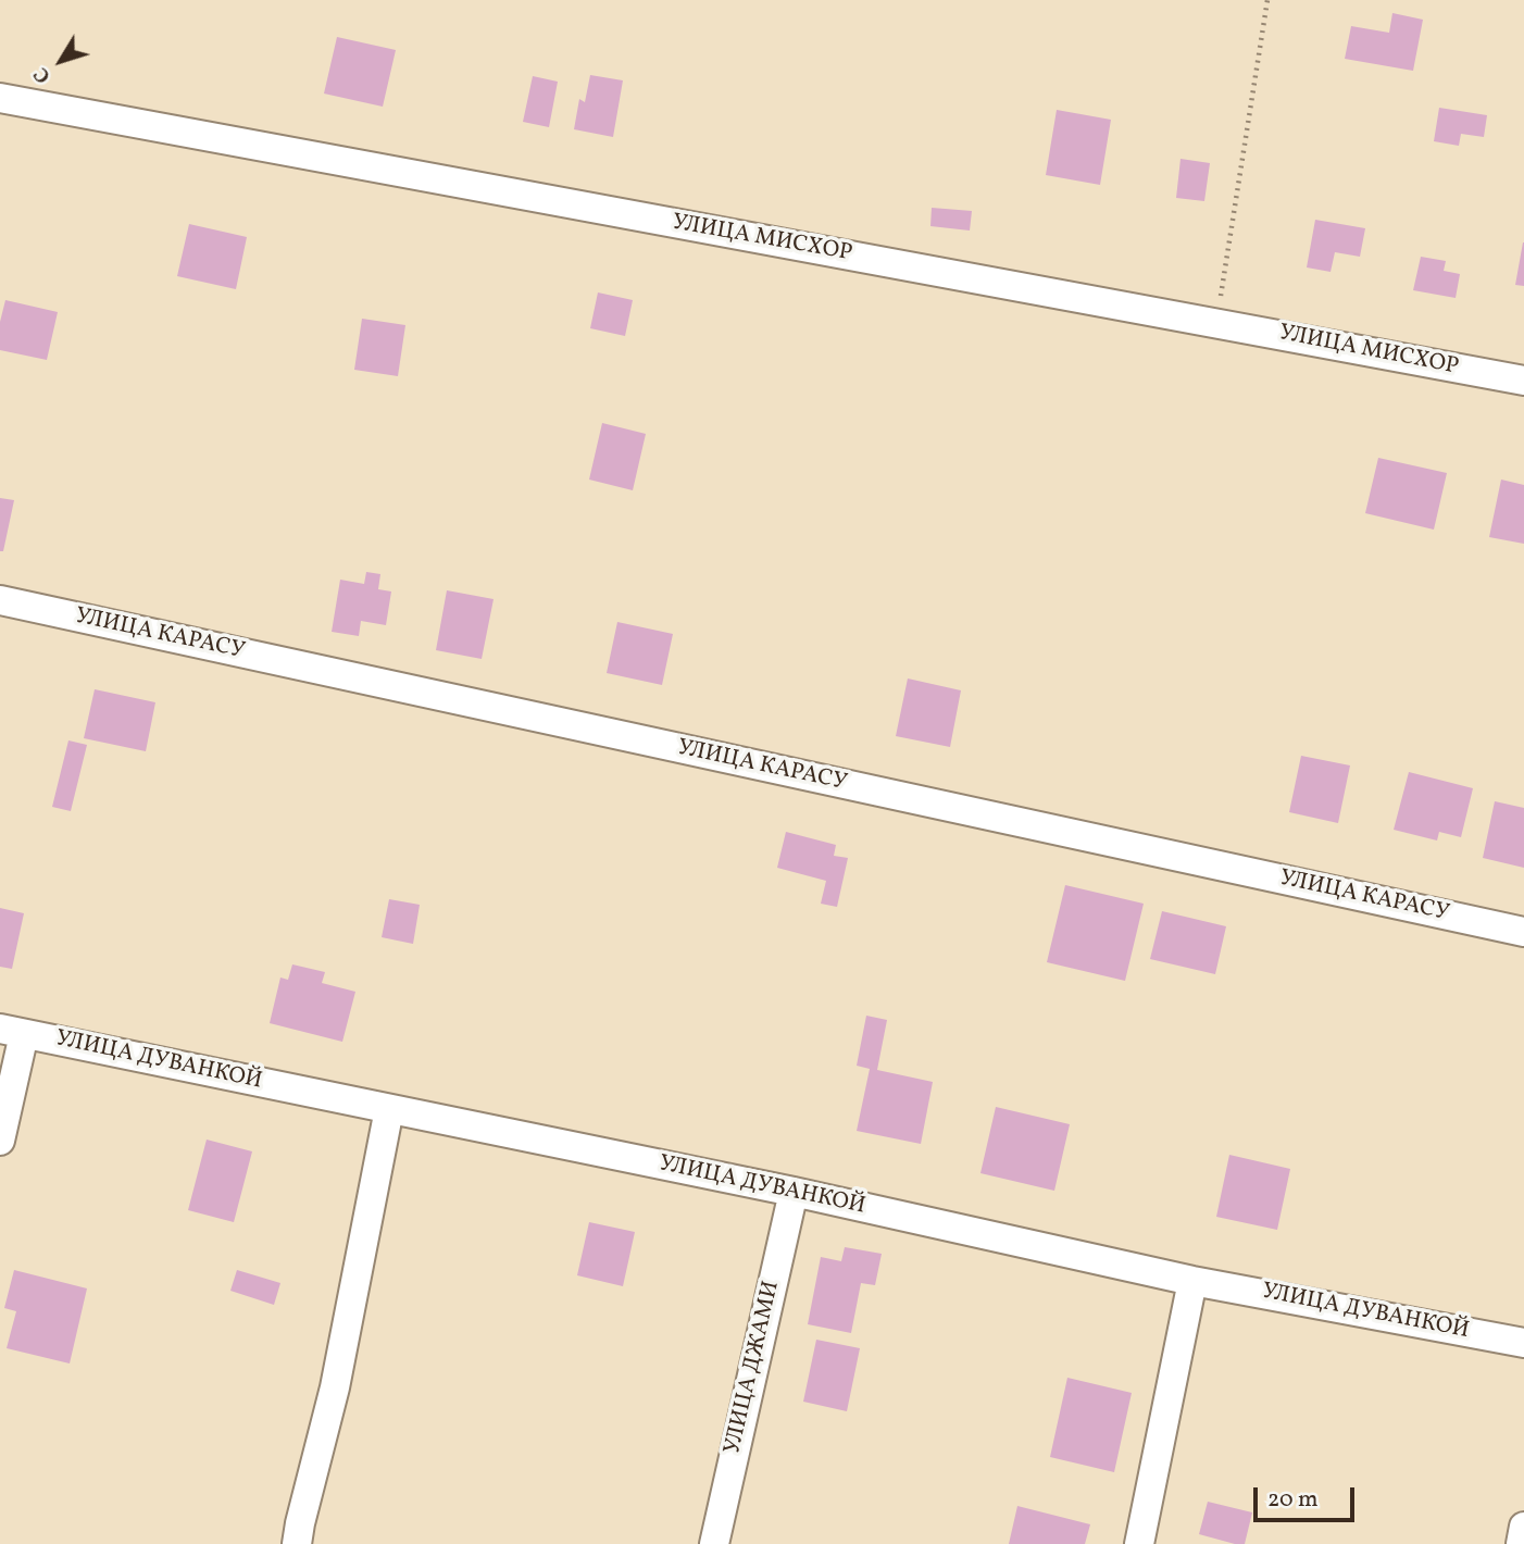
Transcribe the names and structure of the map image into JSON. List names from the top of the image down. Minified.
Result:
{"streets":{"street":["УЛИЦА МИСХОР","УЛИЦА КАРАСУ","УЛИЦА ДУВАНКОЙ","УЛИЦА ДЖАМИ"]},"crossings":[["УЛИЦА ДУВАНКОЙ","УЛИЦА ДЖАМИ"]],"scale_bar":"20 m","north":"bottom left"}
